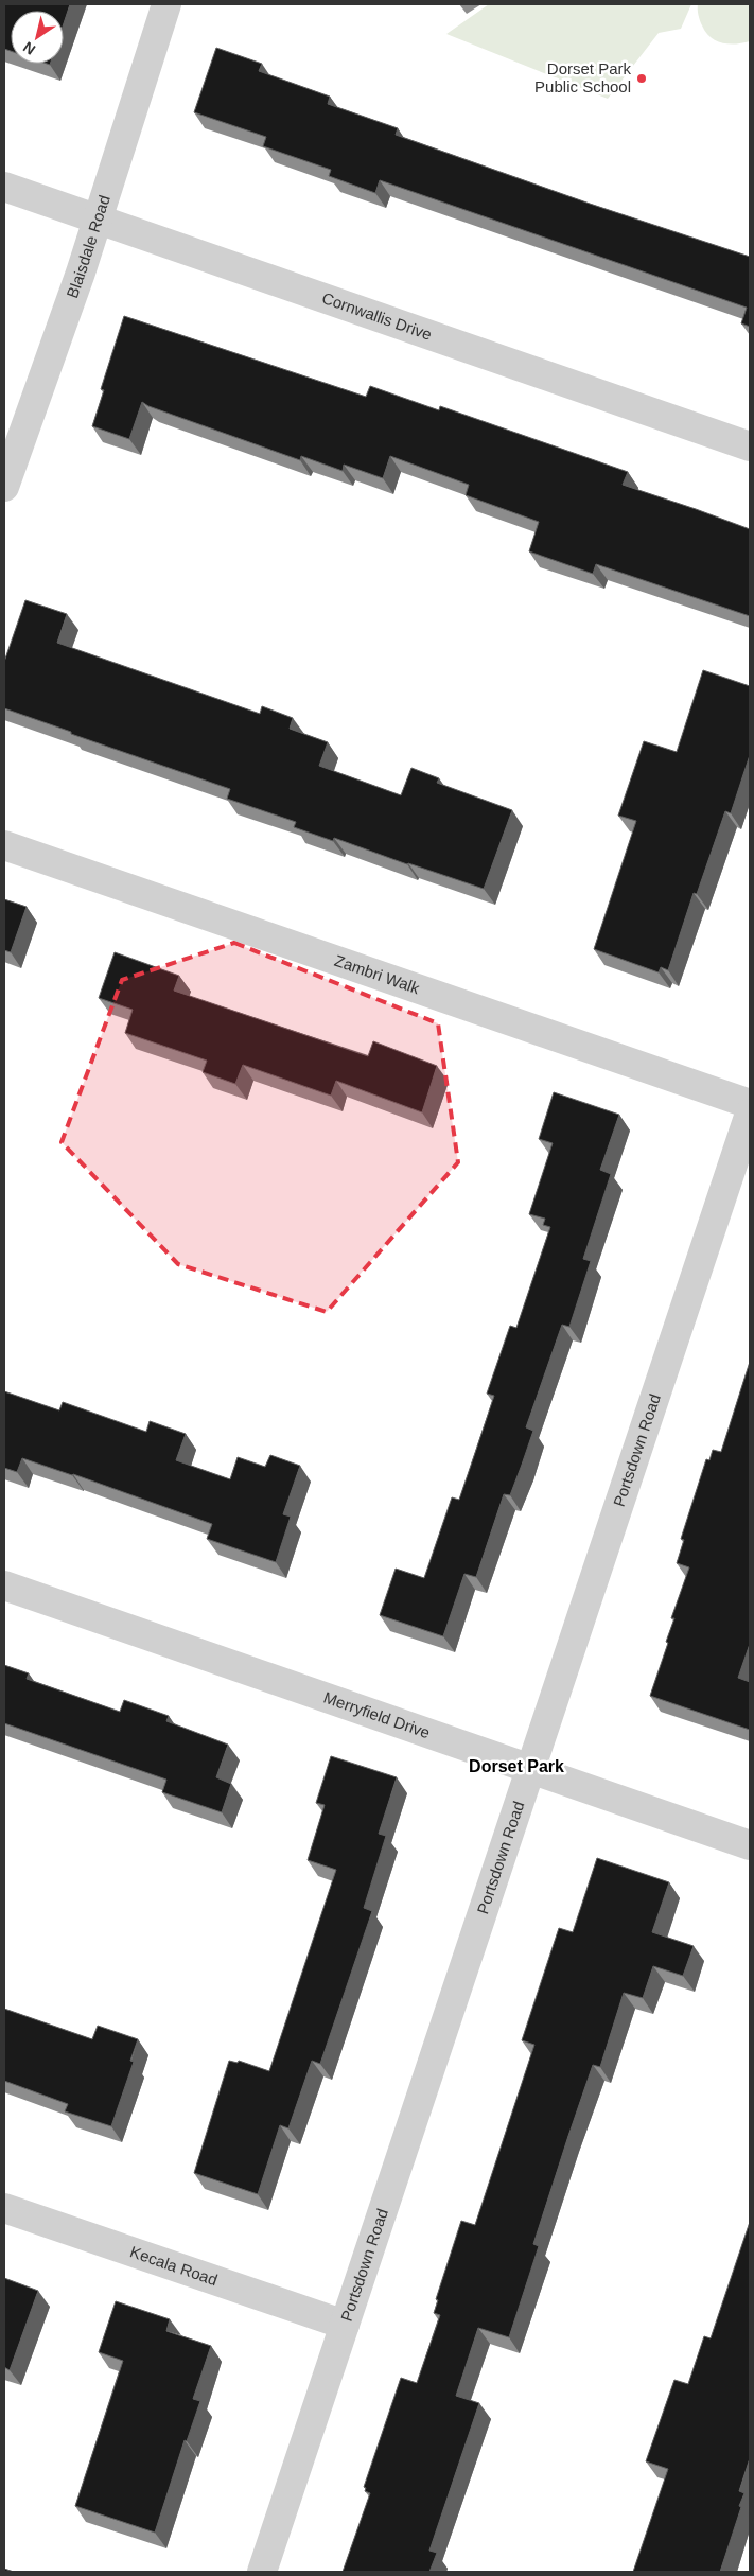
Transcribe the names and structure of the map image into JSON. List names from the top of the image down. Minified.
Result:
{"streets":{"street":["Blaisdale Road","Cornwallis Drive","Zambri Walk","Portsdown Road","Merryfield Drive","Kecala Road"]},"crossings":[["Blaisdale Road","Cornwallis Drive"],["Portsdown Road","Merryfield Drive"],["Portsdown Road","Kecala Road"]],"districts":["Dorset Park"],"places":["Dorset Park Public School"],"north":"bottom left"}
